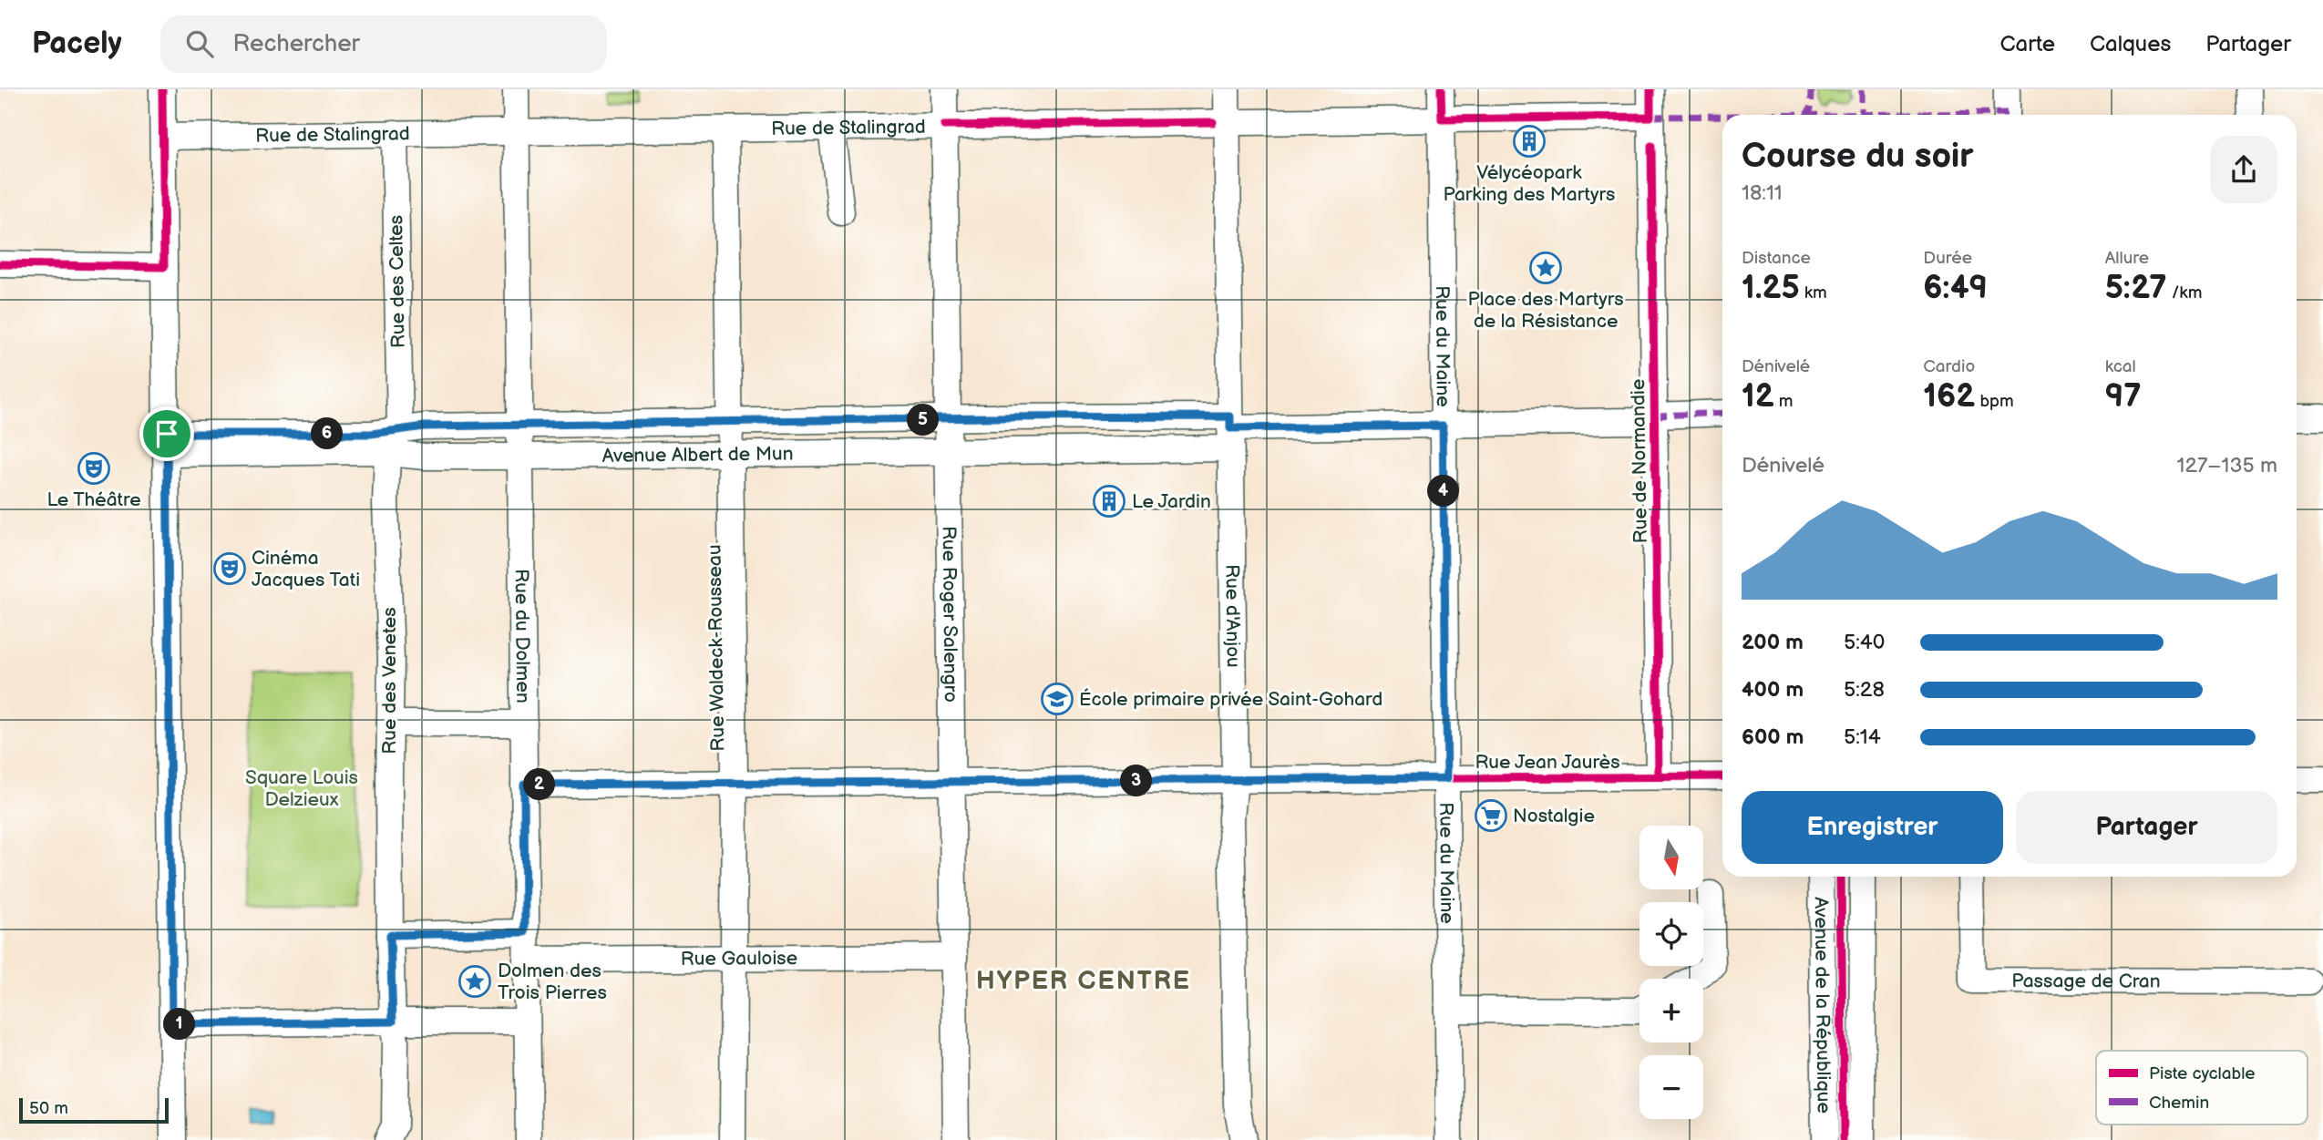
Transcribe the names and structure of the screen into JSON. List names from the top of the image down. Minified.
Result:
{"streets":{"street":["Rue de Stalingrad","Rue des Celtes","Rue du Maine","Avenue Albert de Mun","Rue de Normandie","Rue Roger Salengro","Rue d'Anjou","Rue du Dolmen","Rue Waldeck-Rousseau","Rue des Venetes","Rue Jean Jaurès","Rue Gauloise","Passage de Cran","Avenue de la République"]},"crossings":[["Rue de Stalingrad","Rue des Celtes"],["Rue de Stalingrad","Rue du Maine"],["Rue de Stalingrad","Rue de Normandie"],["Rue de Stalingrad","Rue Roger Salengro"],["Rue de Stalingrad","Rue d'Anjou"],["Rue de Stalingrad","Rue du Dolmen"],["Rue de Stalingrad","Rue Waldeck-Rousseau"],["Rue des Celtes","Avenue Albert de Mun"],["Rue des Celtes","Rue des Venetes"],["Rue du Maine","Avenue Albert de Mun"],["Rue du Maine","Rue Jean Jaurès"],["Avenue Albert de Mun","Rue de Normandie"],["Avenue Albert de Mun","Rue Roger Salengro"],["Avenue Albert de Mun","Rue d'Anjou"],["Avenue Albert de Mun","Rue du Dolmen"],["Avenue Albert de Mun","Rue Waldeck-Rousseau"],["Avenue Albert de Mun","Rue des Venetes"],["Rue de Normandie","Rue Jean Jaurès"],["Rue Roger Salengro","Rue Jean Jaurès"],["Rue Roger Salengro","Rue Gauloise"],["Rue d'Anjou","Rue Jean Jaurès"],["Rue du Dolmen","Rue Jean Jaurès"],["Rue du Dolmen","Rue Gauloise"],["Rue Waldeck-Rousseau","Rue Jean Jaurès"],["Rue Waldeck-Rousseau","Rue Gauloise"]],"districts":["HYPER CENTRE"],"parks":["Square Louis Delzieux"],"places":{"building":["Vélycéopark Parking des Martyrs","Le Jardin"],"place":["Place des Martyrs de la Résistance","Dolmen des Trois Pierres"],"theatre":["Le Théâtre","Cinéma Jacques Tati"],"school or university":["École primaire privée Saint-Gohard"],"supermarket":["Nostalgie"]},"legend":["Piste cyclable","Chemin"],"scale_bar":"50 m","north":"bottom","page":{"header":"Pacely","search":"Rechercher","nav":["Carte","Calques","Partager"],"heading":["Course du soir","18:11"],"stats":[["Distance","1.25 km"],["Durée","6:49"],["Allure","5:27 /km"],["Dénivelé","12 m"],["Cardio","162 bpm"],["kcal","97"]],"pins":["5","6","4","3","2","1"],"chart":["Dénivelé","127–135 m"],"list":[{"name":"200 m","note":"5:40"},{"name":"400 m","note":"5:28"},{"name":"600 m","note":"5:14"}],"buttons":["Enregistrer","Partager"],"map_buttons":["+","−"],"scale":"50 m"}}
